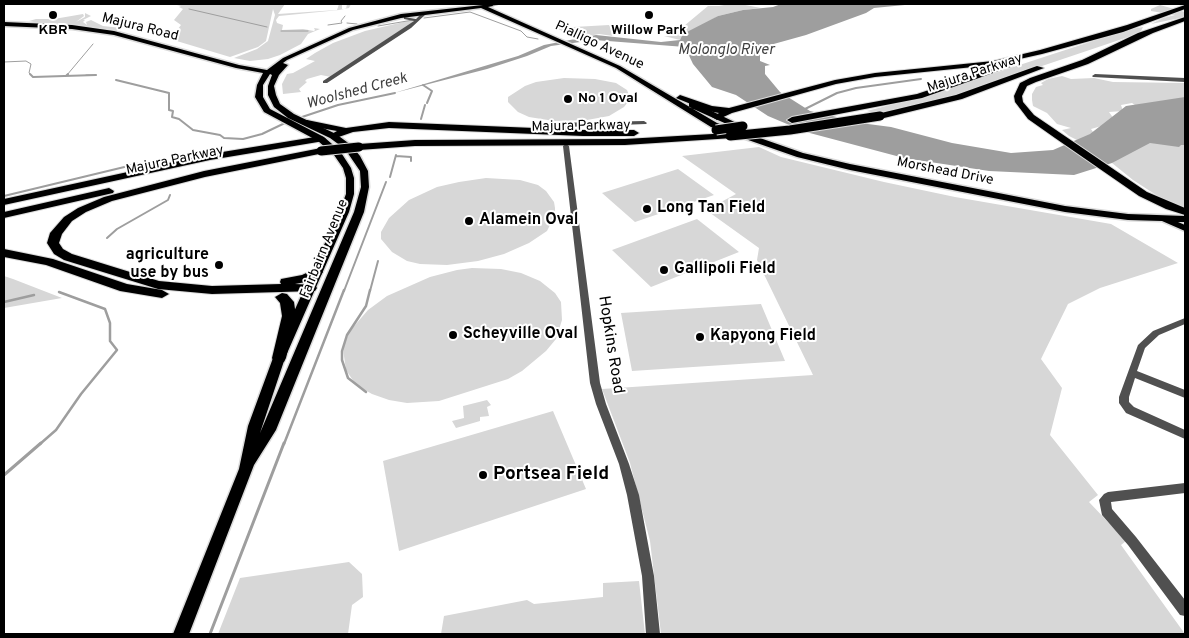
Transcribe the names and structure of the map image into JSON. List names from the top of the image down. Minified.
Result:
{"streets":{"highway":["Majura Parkway"],"main road":["Majura Road","Pialligo Avenue","Morshead Drive","Fairbairn Avenue"],"street":["Hopkins Road"]},"crossings":[["Majura Road","Fairbairn Avenue"],["Pialligo Avenue","Morshead Drive"],["Majura Parkway","Morshead Drive"],["Majura Parkway","Fairbairn Avenue"]],"water":["Molonglo River","Woolshed Creek"],"places":["KBR","Willow Park","No 1 Oval","Long Tan Field","Alamein Oval","agriculture use by bus","Gallipoli Field","Scheyville Oval","Kapyong Field","Portsea Field"]}
